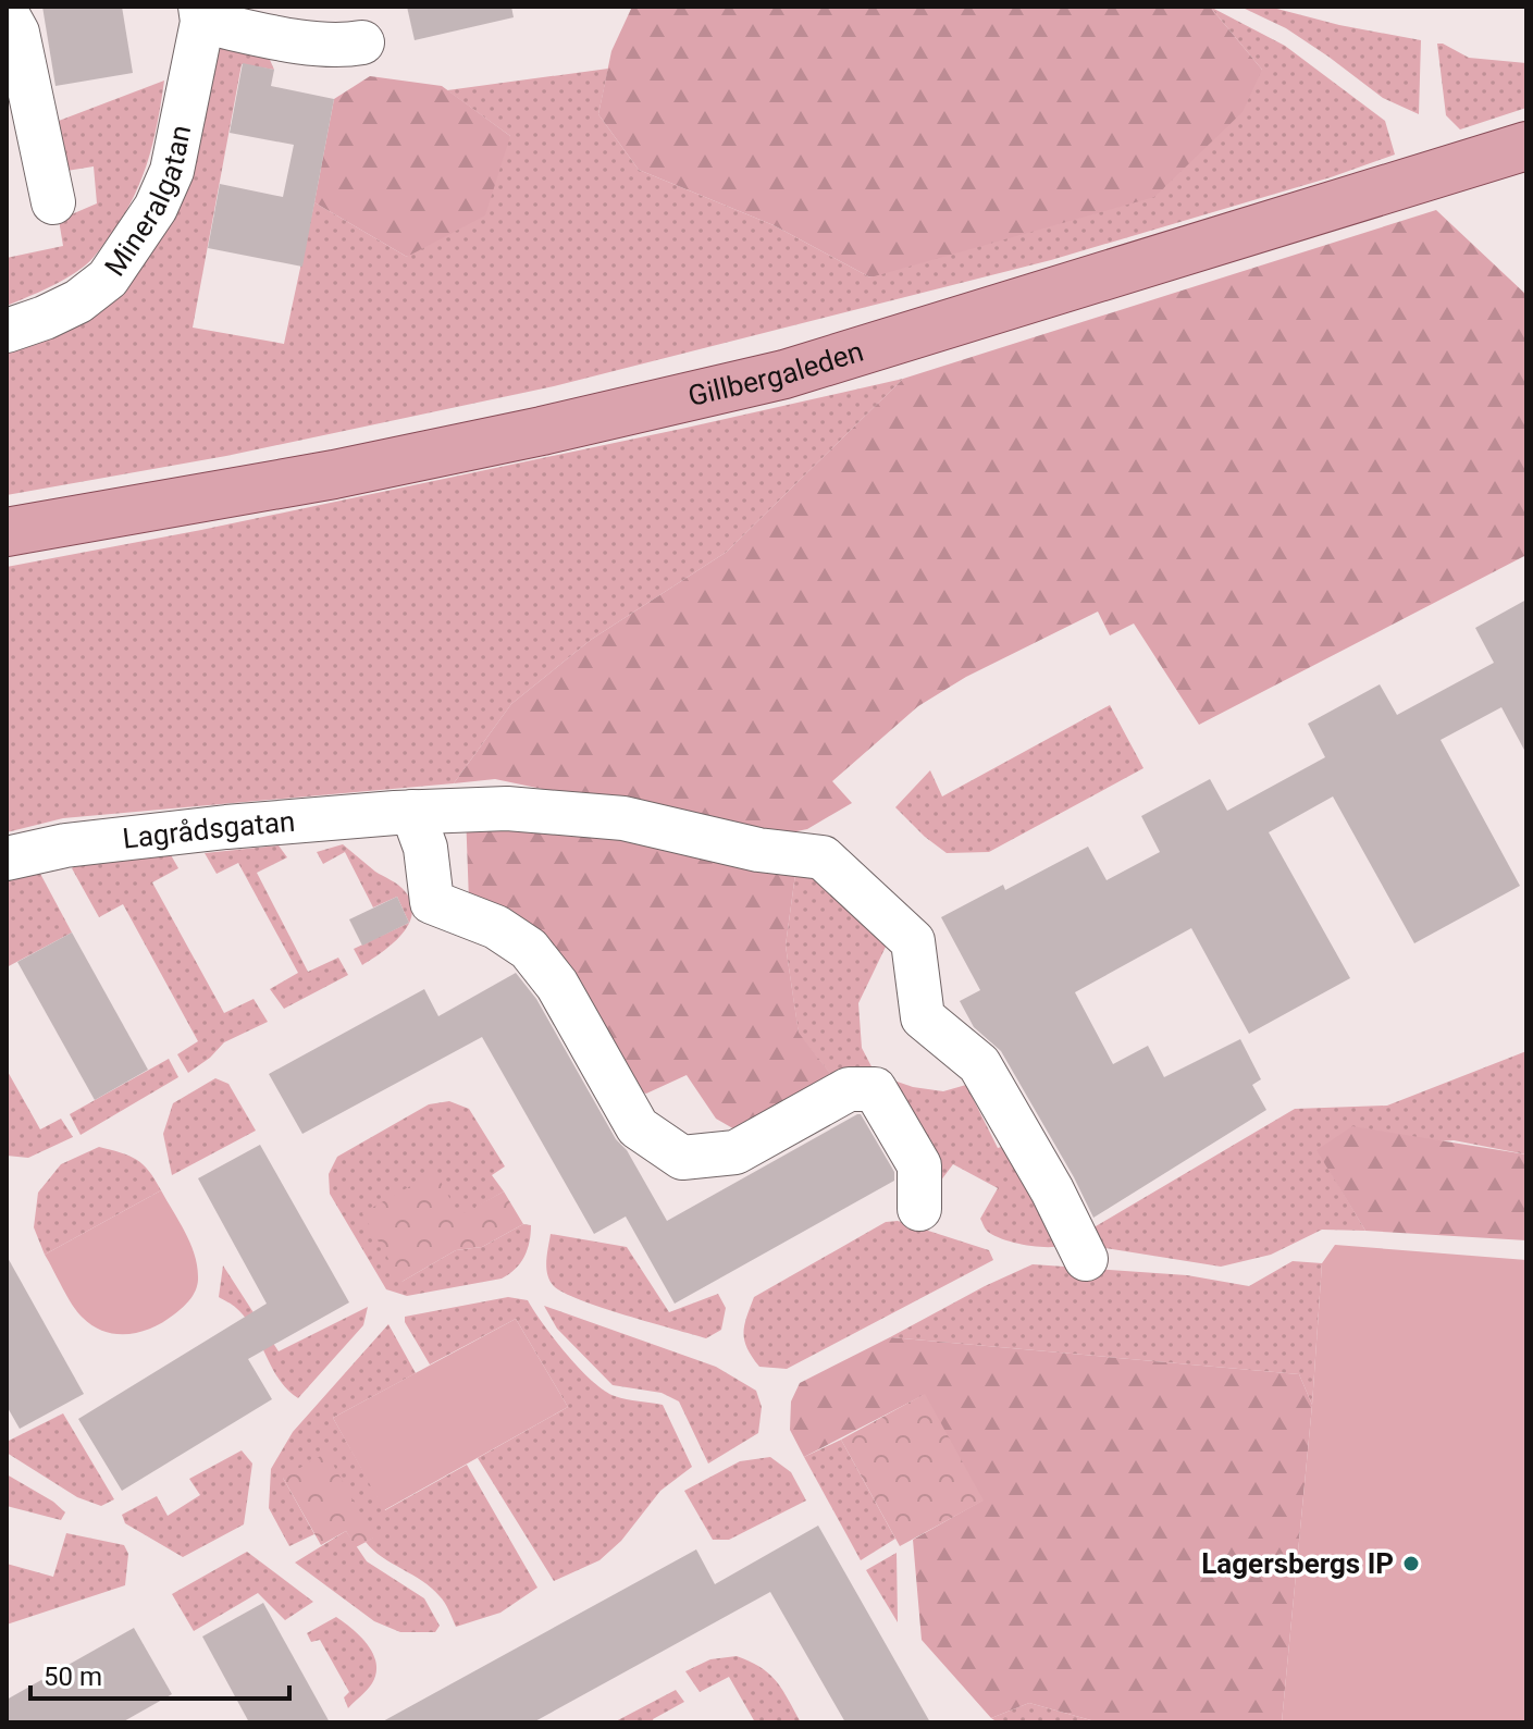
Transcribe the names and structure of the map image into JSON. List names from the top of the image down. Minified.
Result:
{"streets":{"main road":["Gillbergaleden"],"street":["Mineralgatan","Lagrådsgatan"]},"places":["Lagersbergs IP"],"scale_bar":"50 m"}
